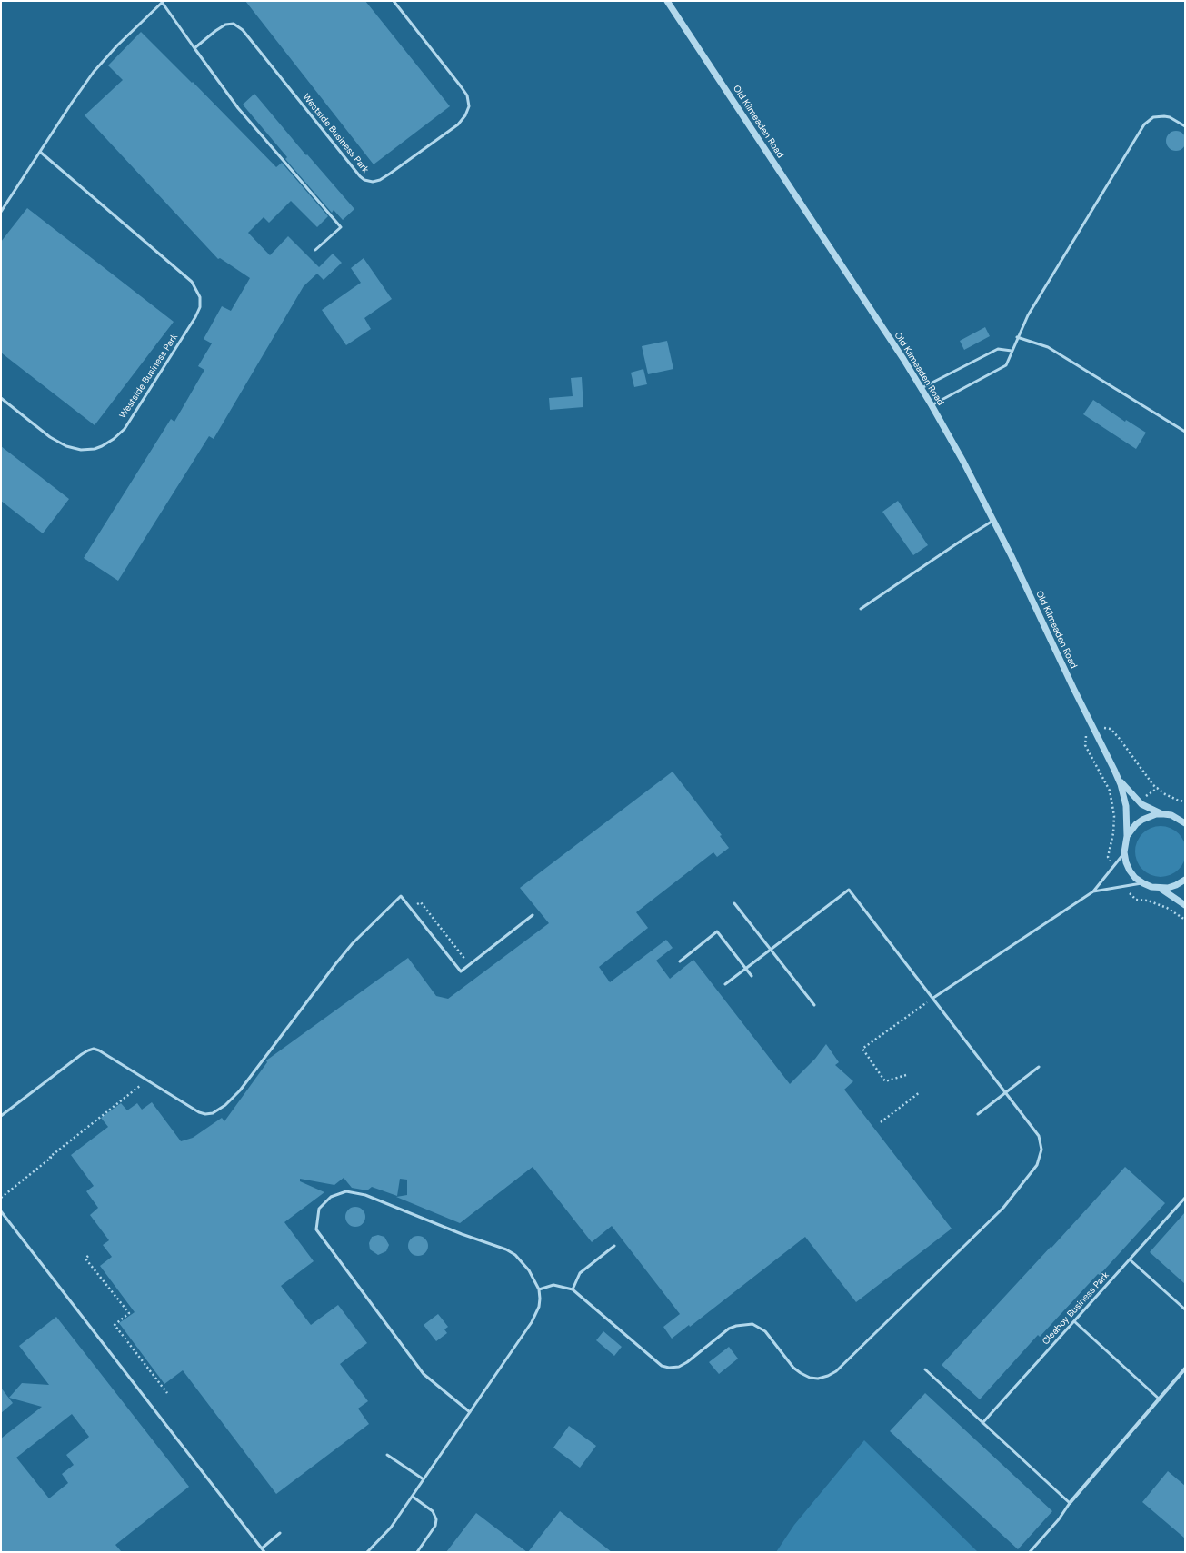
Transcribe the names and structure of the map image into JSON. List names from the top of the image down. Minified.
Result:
{"streets":{"street":["Old Kilmeaden Road"],"lane":["Westside Business Park","Cleaboy Business Park"]}}
